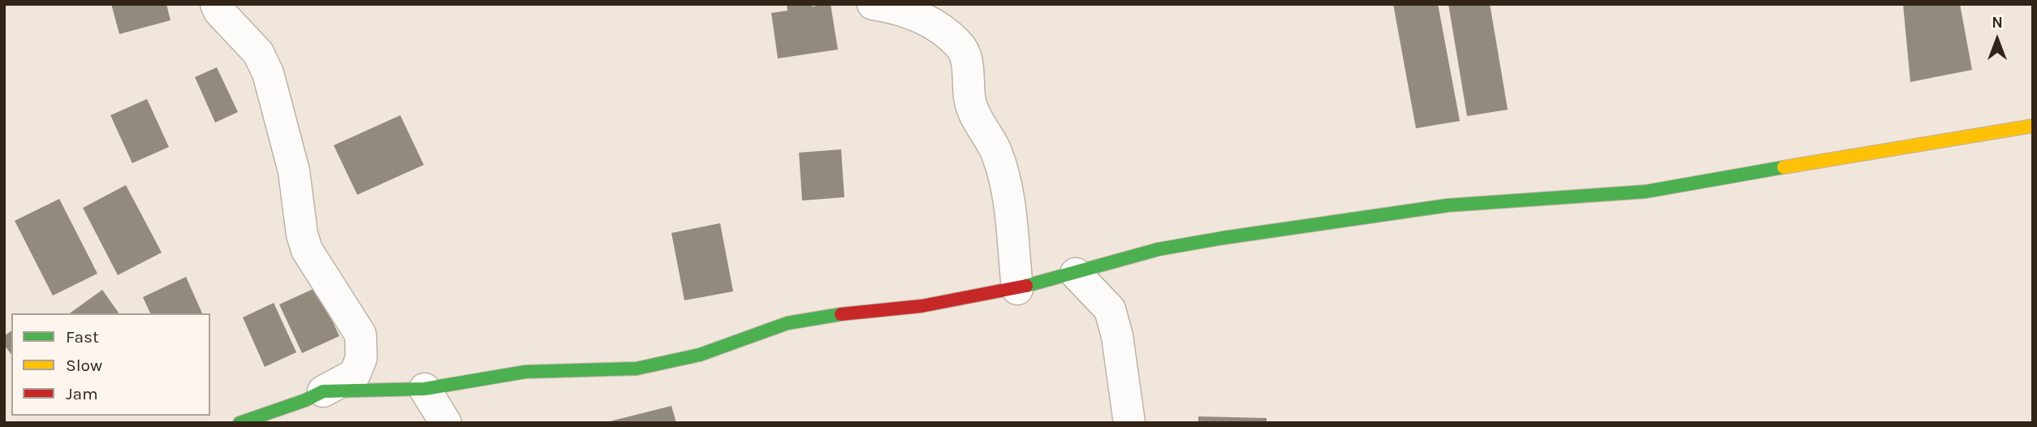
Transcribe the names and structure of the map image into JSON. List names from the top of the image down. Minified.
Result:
{"legend":["Fast","Slow","Jam"],"north":"top"}
